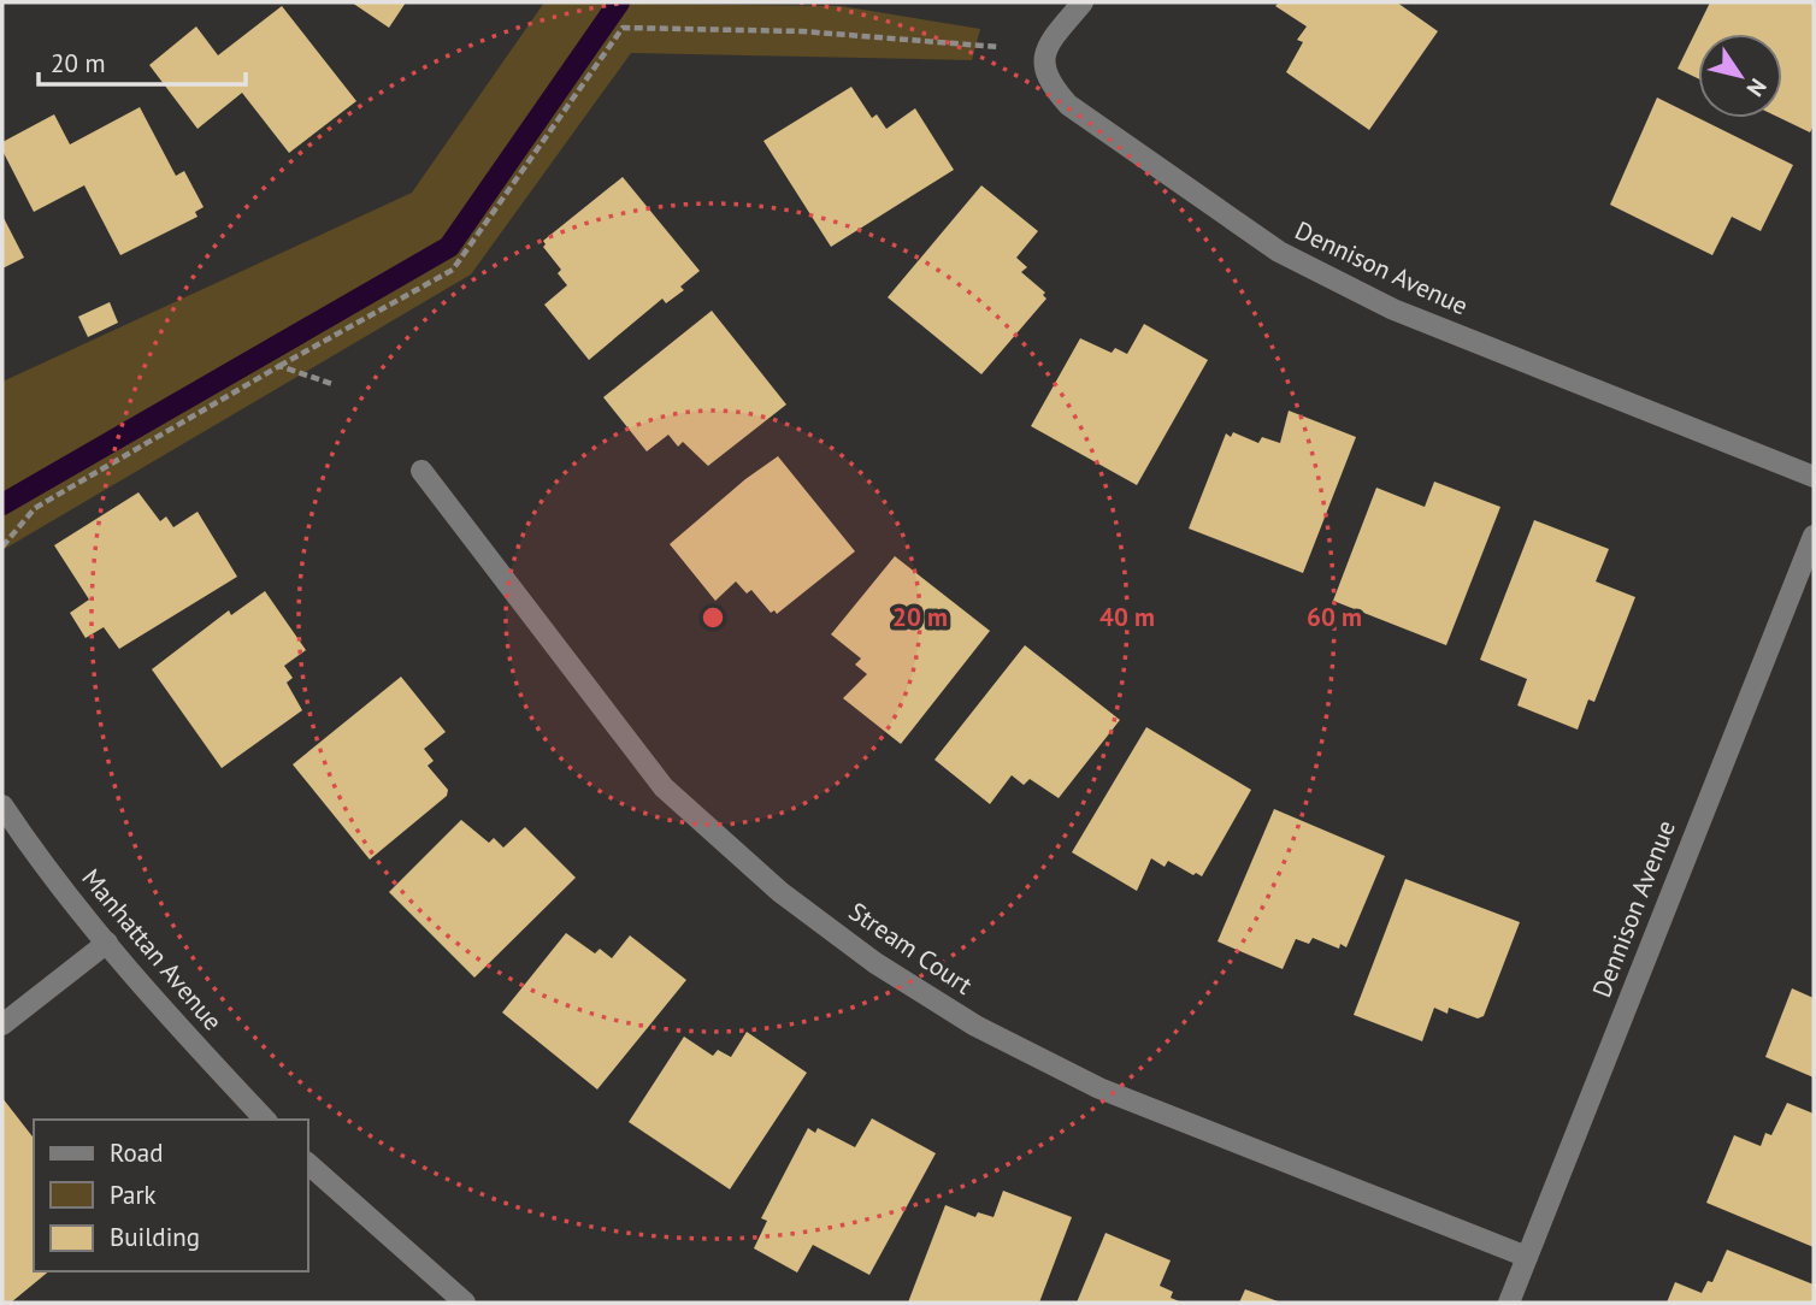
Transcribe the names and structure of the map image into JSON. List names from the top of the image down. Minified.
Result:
{"streets":{"street":["Dennison Avenue","Stream Court","Manhattan Avenue"]},"crossings":[["Dennison Avenue","Stream Court"]],"legend":["Road","Park","Building"],"scale_bar":"20 m","north":"bottom right","rings":["20 m","40 m","60 m"]}
